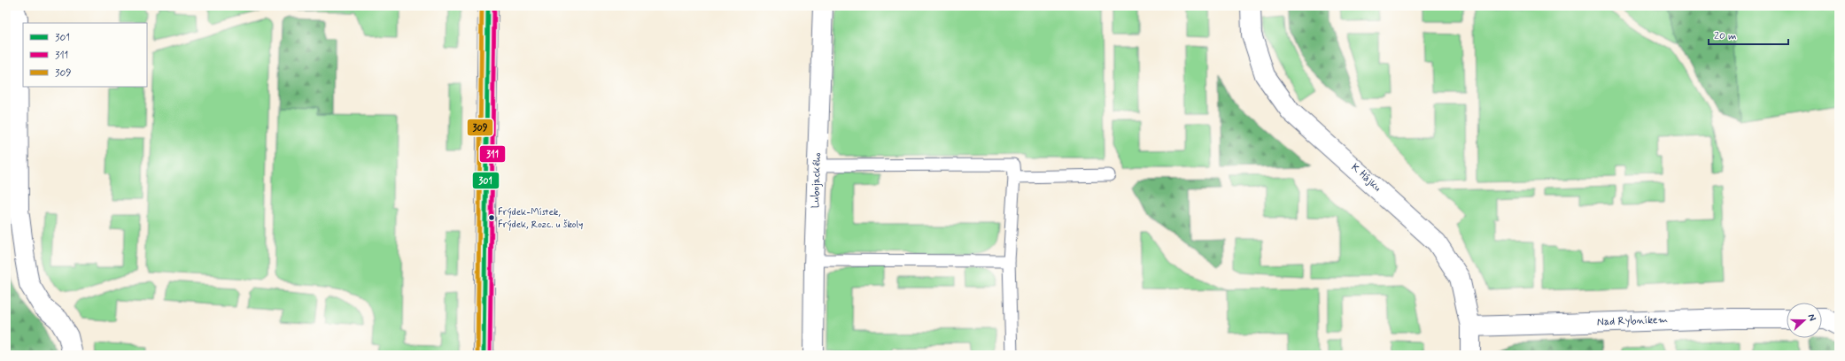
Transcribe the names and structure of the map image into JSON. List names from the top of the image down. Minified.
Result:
{"streets":{"street":["K Hájku","Lubojackého","Nad Rybníkem"]},"crossings":[["K Hájku","Nad Rybníkem"]],"places":["Frýdek-Místek, Frýdek, Rozc. u školy"],"lines":["transit line 301","transit line 311","transit line 309"],"legend":["301","311","309"],"scale_bar":"20 m","north":"right"}
